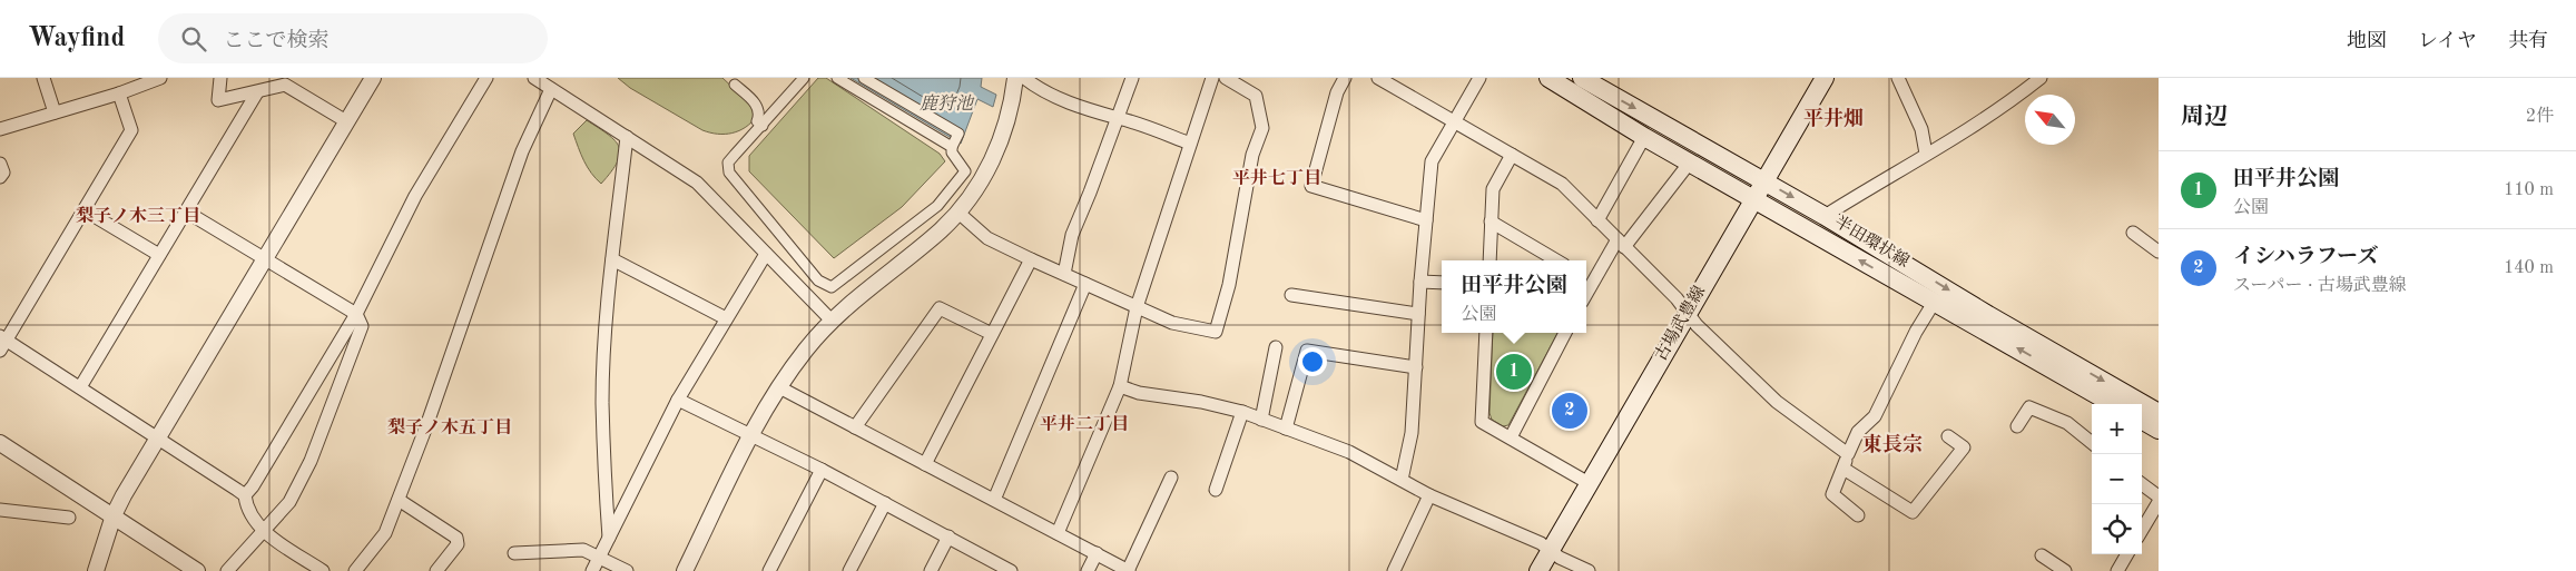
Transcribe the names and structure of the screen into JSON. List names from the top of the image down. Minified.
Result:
{"streets":{"main road":["半田環状線","古場武豊線"]},"crossings":[["半田環状線","古場武豊線"]],"districts":["平井畑","平井七丁目","梨子ノ木三丁目","平井二丁目","梨子ノ木五丁目","東長宗"],"water":["鹿狩池"],"north":"top left","page":{"header":"Wayfind","search":"ここで検索","nav":["地図","レイヤ","共有"],"heading":["周辺","2件"],"list":[{"mark":"1","name":"田平井公園","note":"公園","value":"110 m"},{"mark":"2","name":"イシハラフーズ","note":"スーパー · 古場武豊線","value":"140 m"}],"popup":["田平井公園","公園"],"pins":["1","2"],"map_buttons":["+","−"]}}
